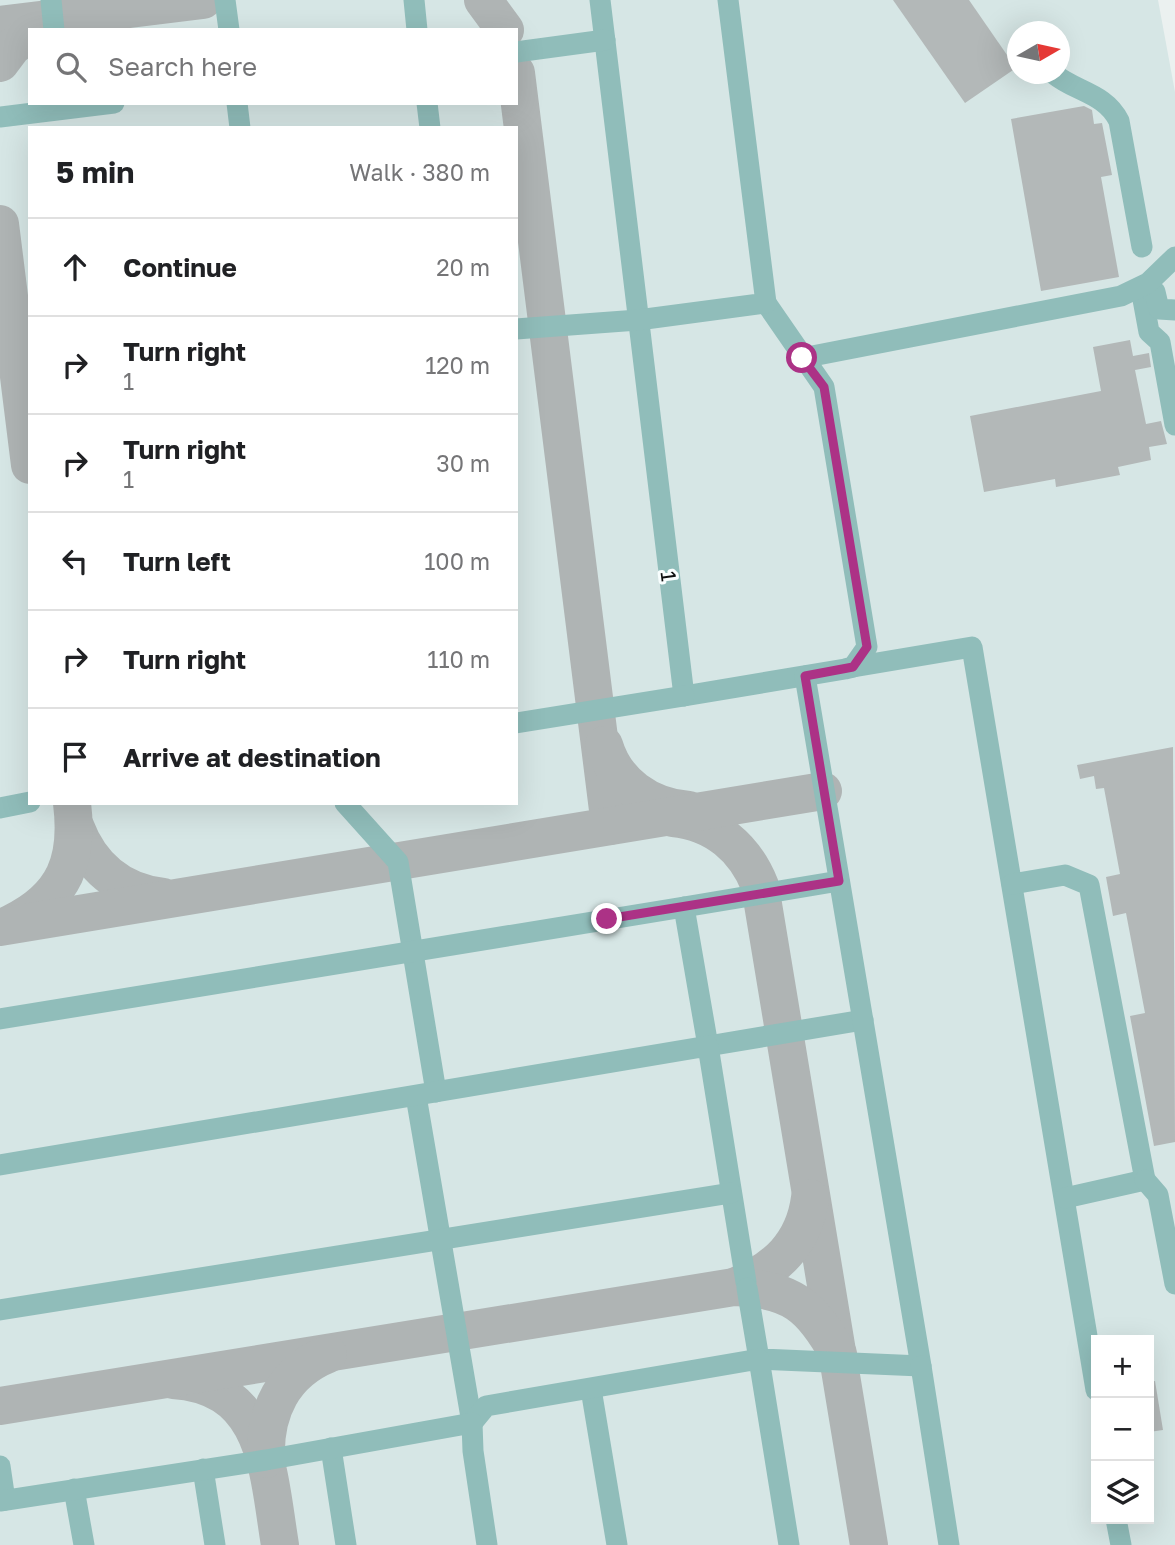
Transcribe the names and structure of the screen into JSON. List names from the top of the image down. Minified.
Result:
{"streets":{"lane":["1"]},"north":"right","page":{"search":"Search here","heading":["5 min","Walk · 380 m"],"list":[["Continue","20 m"],["Turn right","1","120 m"],["Turn right","1","30 m"],["Turn left","100 m"],["Turn right","110 m"],"Arrive at destination"],"map_buttons":["+","−"]}}
